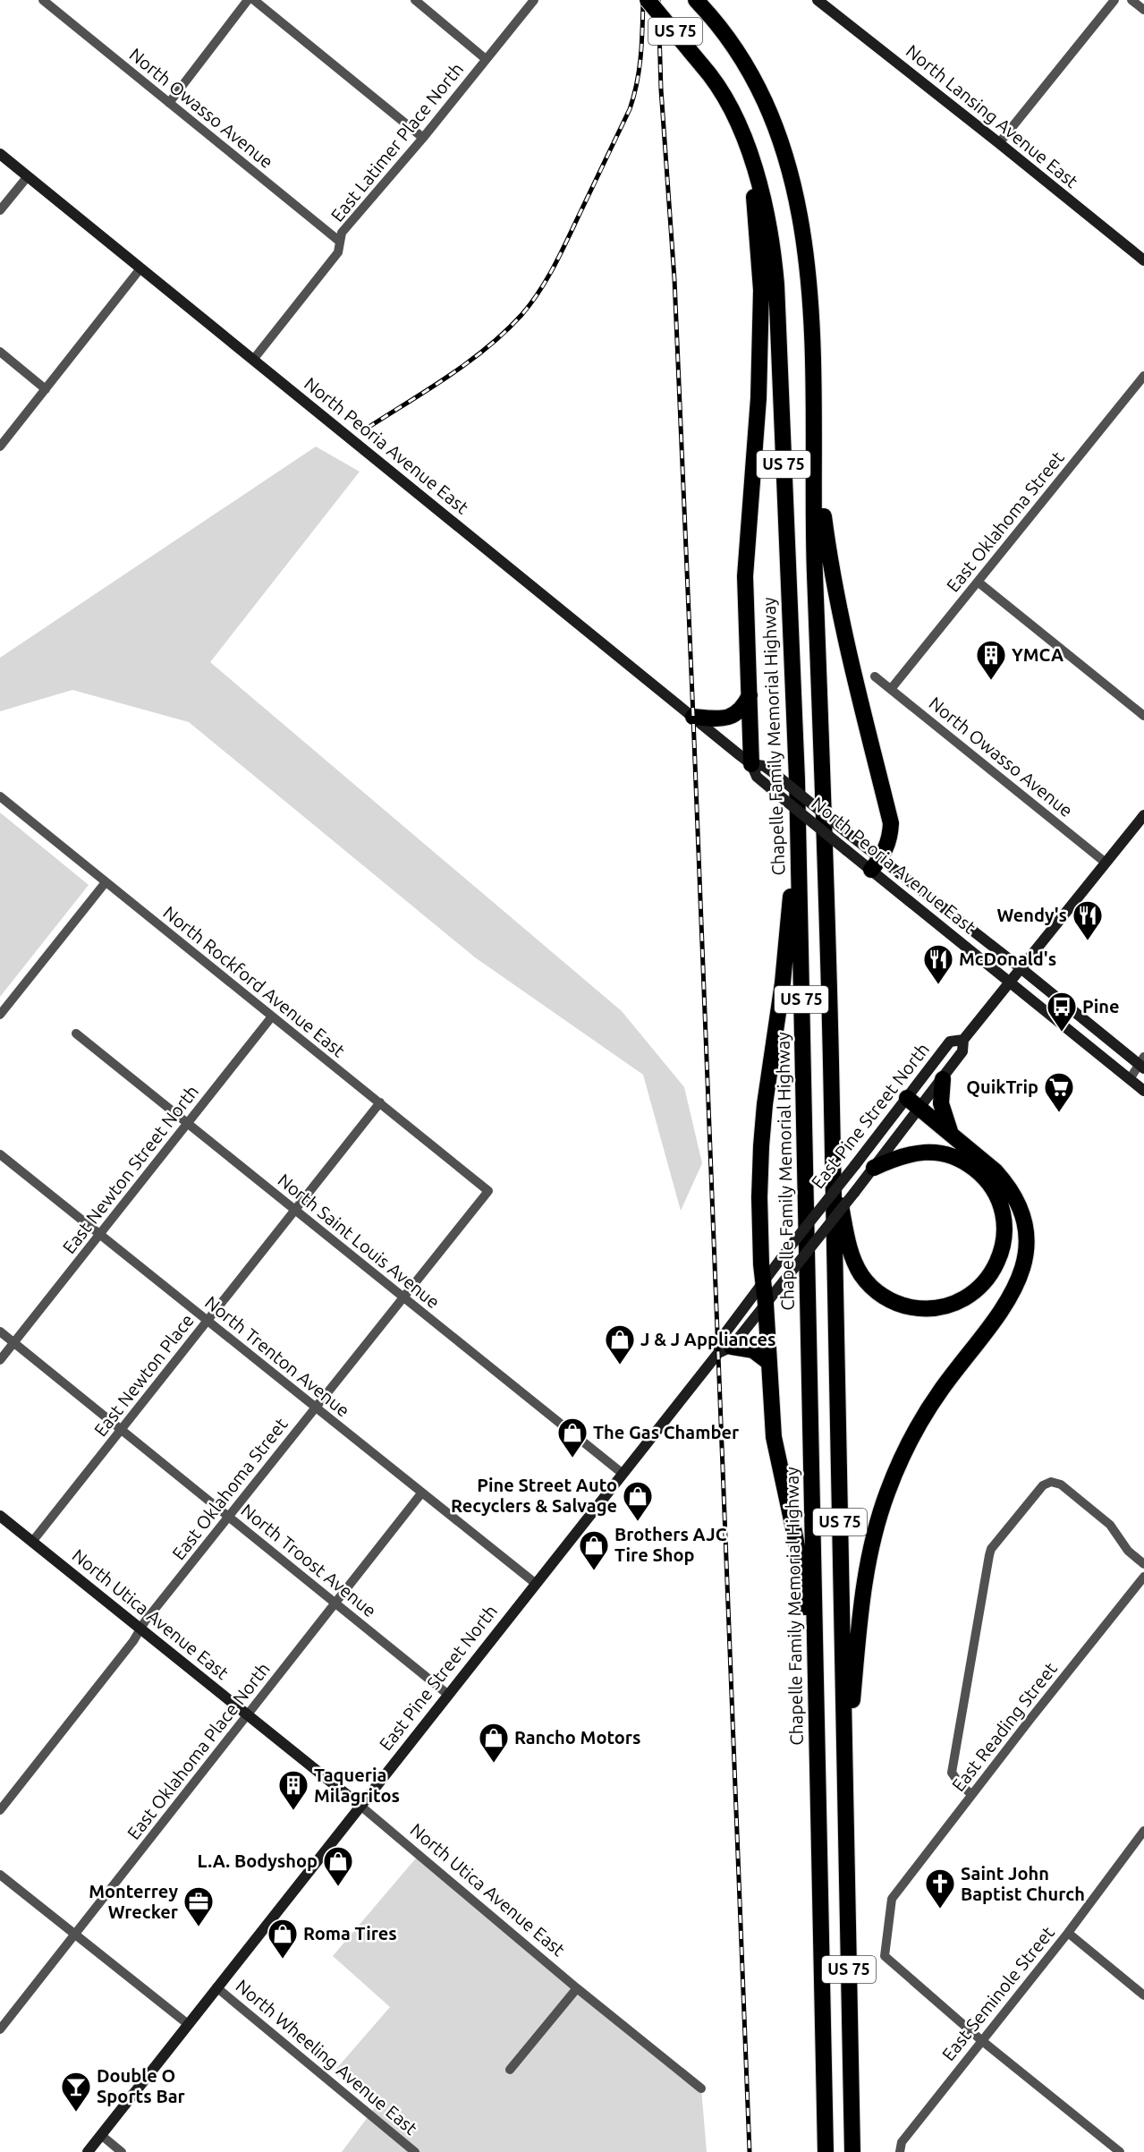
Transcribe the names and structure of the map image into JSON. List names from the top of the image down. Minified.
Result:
{"streets":{"highway":["US 75","Chapelle Family Memorial Highway"],"main road":["North Lansing Avenue East","North Peoria Avenue East","East Pine Street North","North Utica Avenue East"],"street":["North Owasso Avenue","East Latimer Place North","East Oklahoma Street","North Rockford Avenue East","East Newton Street North","North Saint Louis Avenue","North Trenton Avenue","East Newton Place","North Troost Avenue","East Reading Street","East Oklahoma Place North","East Seminole Street","North Wheeling Avenue East"]},"crossings":[["North Owasso Avenue","East Latimer Place North"],["North Owasso Avenue","East Oklahoma Street"],["North Owasso Avenue","East Pine Street North"],["East Latimer Place North","North Peoria Avenue East"],["North Peoria Avenue East","East Pine Street North"],["East Oklahoma Street","North Rockford Avenue East"],["East Oklahoma Street","North Saint Louis Avenue"],["East Oklahoma Street","North Trenton Avenue"],["East Oklahoma Street","North Troost Avenue"],["East Oklahoma Street","North Utica Avenue East"],["North Rockford Avenue East","East Newton Street North"],["North Rockford Avenue East","East Newton Place"],["East Pine Street North","North Saint Louis Avenue"],["East Pine Street North","North Trenton Avenue"],["East Pine Street North","North Troost Avenue"],["East Pine Street North","North Utica Avenue East"],["East Pine Street North","North Wheeling Avenue East"],["East Newton Street North","North Saint Louis Avenue"],["East Newton Street North","North Trenton Avenue"],["East Newton Street North","North Troost Avenue"],["North Saint Louis Avenue","East Newton Place"],["North Trenton Avenue","East Newton Place"],["North Trenton Avenue","East Oklahoma Place North"],["East Newton Place","North Troost Avenue"],["East Newton Place","North Utica Avenue East"],["North Troost Avenue","East Oklahoma Place North"],["North Utica Avenue East","East Oklahoma Place North"],["East Reading Street","East Seminole Street"]],"places":{"building":["YMCA","Taqueria Milagritos"],"restaurant":["Wendy's","McDonald's"],"bus stop":["Pine"],"supermarket":["QuikTrip"],"shop":["J & J Appliances","The Gas Chamber","Pine Street Auto Recyclers & Salvage","Brothers AJC Tire Shop","Rancho Motors","L.A. Bodyshop","Roma Tires"],"church":["Saint John Baptist Church"],"office":["Monterrey Wrecker"],"bar":["Double O Sports Bar"]}}
